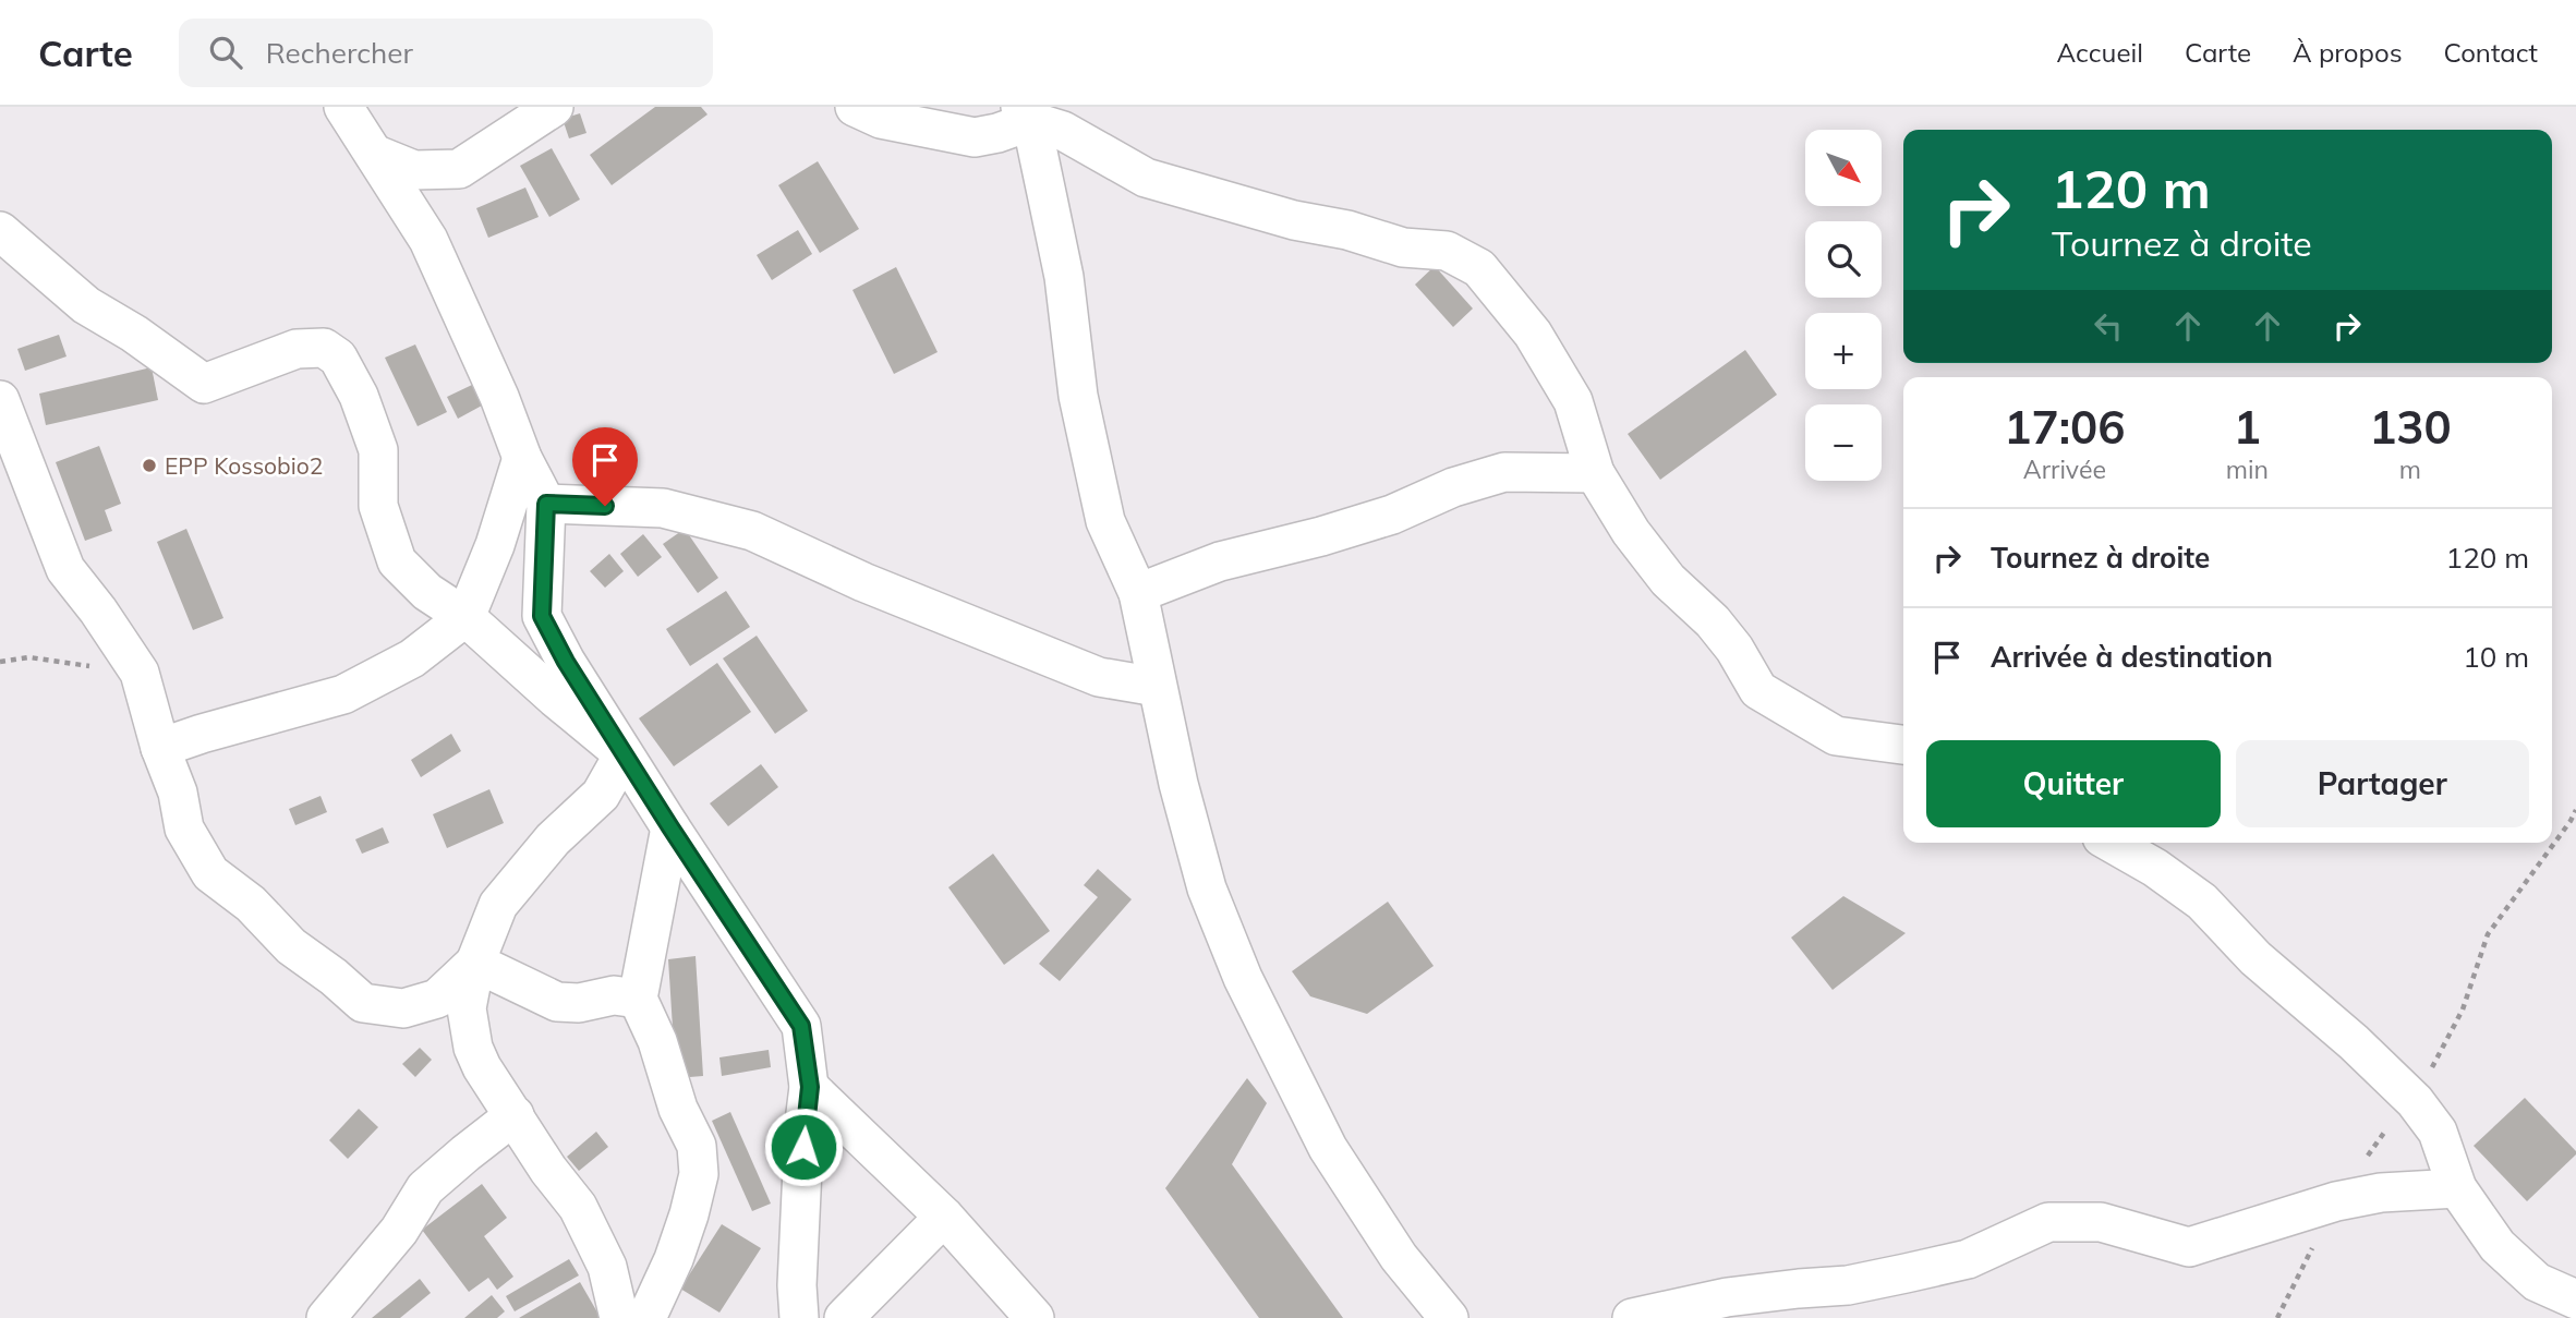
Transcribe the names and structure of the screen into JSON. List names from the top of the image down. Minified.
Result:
{"places":["EPP Kossobio2"],"north":"bottom right","page":{"header":"Carte","search":"Rechercher","nav":["Accueil","Carte","À propos","Contact"],"map_buttons":["+","−"],"turn":["120 m","Tournez à droite"],"eta":["17:06","Arrivée","1","min","130","m"],"list":[{"name":"Tournez à droite","value":"120 m"},{"name":"Arrivée à destination","value":"10 m"}],"buttons":["Quitter","Partager"]}}
